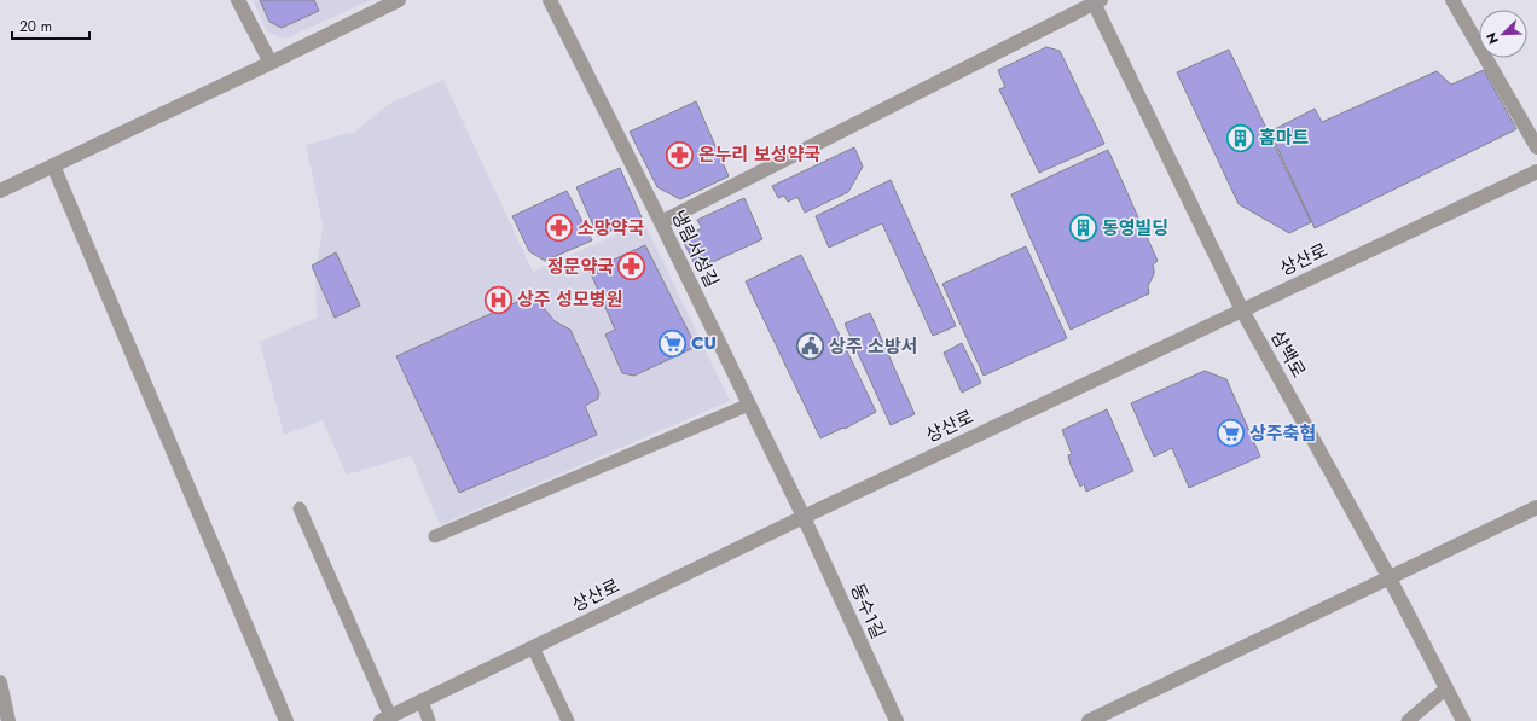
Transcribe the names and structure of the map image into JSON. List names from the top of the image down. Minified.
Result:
{"streets":{"street":["냉림서성길","상산로","삼백로","동수1길"]},"crossings":[["냉림서성길","상산로"],["냉림서성길","동수1길"],["상산로","삼백로"],["상산로","동수1길"]],"places":{"building":["홈마트","동영빌딩"],"pharmacy":["온누리 보성약국","소망약국","정문약국"],"hospital":["상주 성모병원"],"supermarket":["CU","상주축협"],"public building":["상주 소방서"]},"scale_bar":"20 m","north":"bottom left"}
